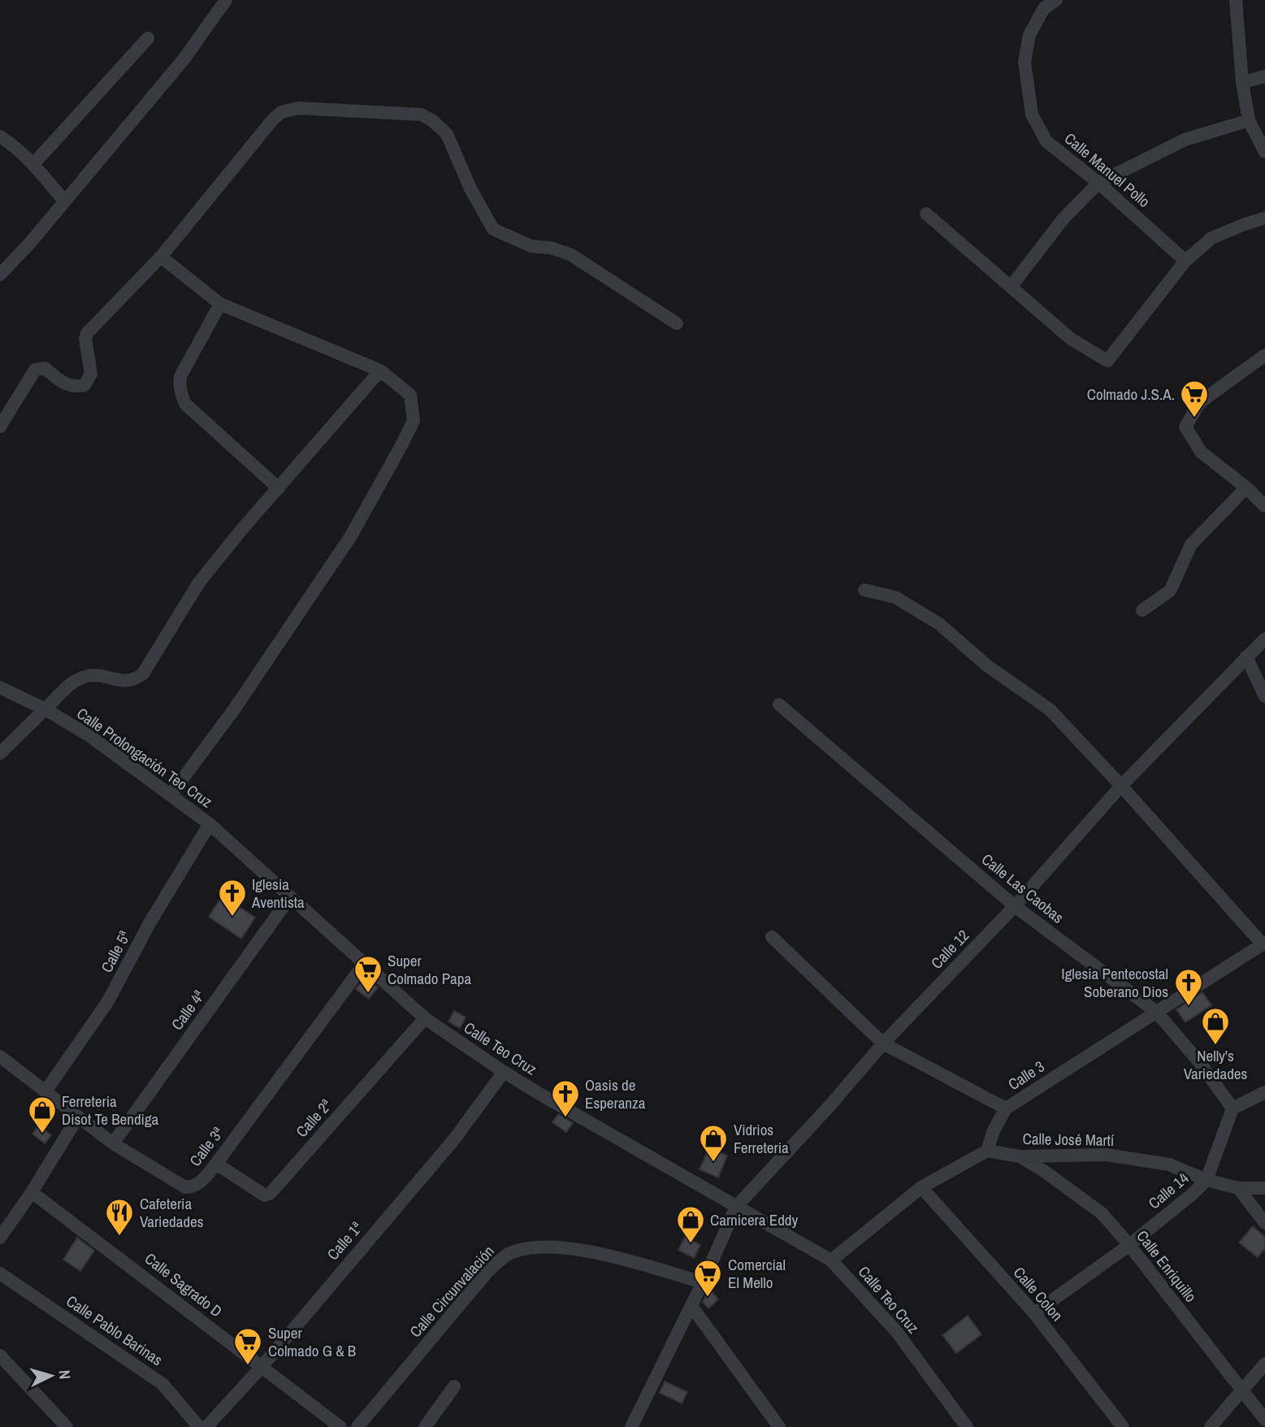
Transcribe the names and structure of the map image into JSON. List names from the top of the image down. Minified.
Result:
{"streets":{"street":["Calle Manuel Pollo","Calle Prolongación Teo Cruz","Calle Las Caobas","Calle 12","Calle 5ª","Calle 4ª","Calle Teo Cruz","Calle 3","Calle 2ª","Calle José Martí","Calle 3ª","Calle 14","Calle 1ª","Calle Enriquillo","Calle Sagrado D","Calle Circunvalación","Calle Colon","Calle Pablo Barinas"]},"crossings":[["Calle Prolongación Teo Cruz","Calle 5ª"],["Calle Prolongación Teo Cruz","Calle Teo Cruz"],["Calle Las Caobas","Calle 12"],["Calle Las Caobas","Calle 3"],["Calle Las Caobas","Calle 14"],["Calle 12","Calle Teo Cruz"],["Calle 12","Calle Circunvalación"],["Calle 5ª","Calle Teo Cruz"],["Calle 5ª","Calle 3ª"],["Calle 4ª","Calle Teo Cruz"],["Calle 4ª","Calle 3ª"],["Calle Teo Cruz","Calle 2ª"],["Calle Teo Cruz","Calle 3ª"],["Calle Teo Cruz","Calle 1ª"],["Calle 3","Calle José Martí"],["Calle 2ª","Calle 3ª"],["Calle José Martí","Calle 14"],["Calle José Martí","Calle Enriquillo"],["Calle 14","Calle Enriquillo"],["Calle 14","Calle Colon"],["Calle 1ª","Calle Sagrado D"]],"places":{"supermarket":["Colmado J.S.A.","Super Colmado Papa","Comercial El Mello","Super Colmado G & B"],"church":["Iglesia Aventista","Iglesia Pentecostal Soberano Dios","Oasis de Esperanza"],"shop":["Nelly's Variedades","Ferreteria Disot Te Bendiga","Vidrios Ferreteria","Carnicera Eddy"],"restaurant":["Cafeteria Variedades"]},"north":"right"}
